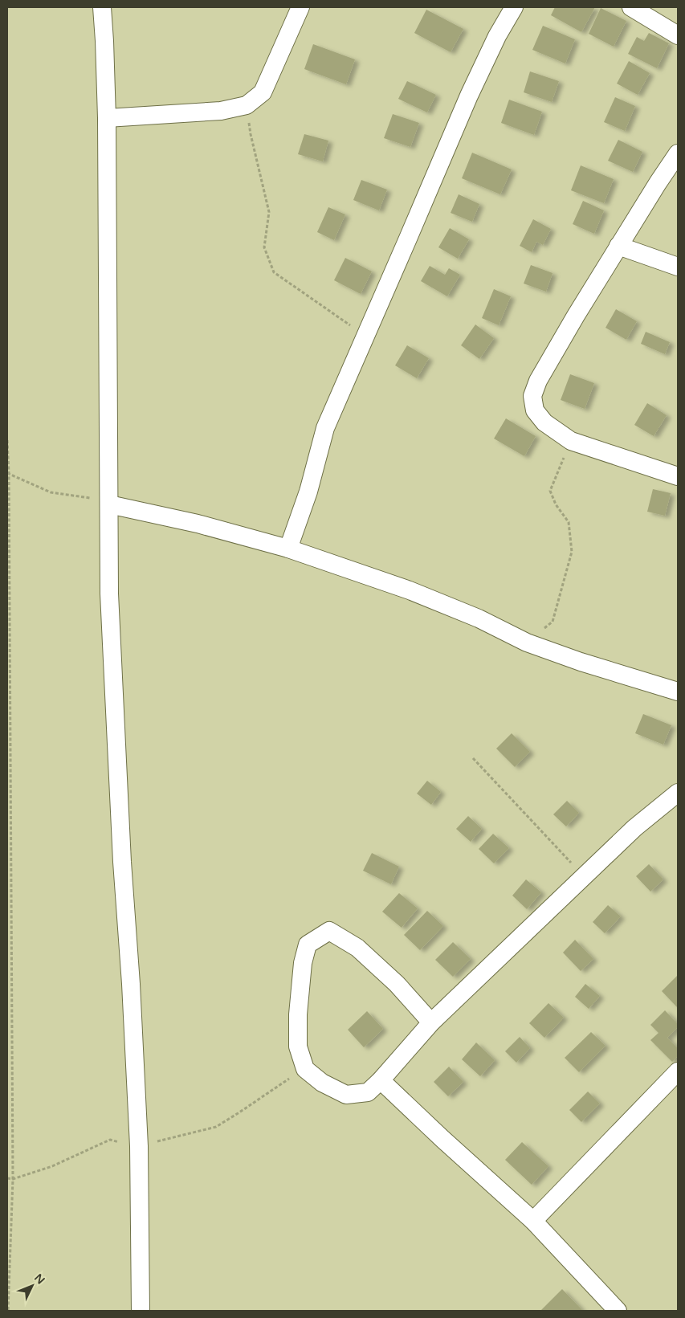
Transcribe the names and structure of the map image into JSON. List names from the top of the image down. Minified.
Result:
{"north":"top right"}
